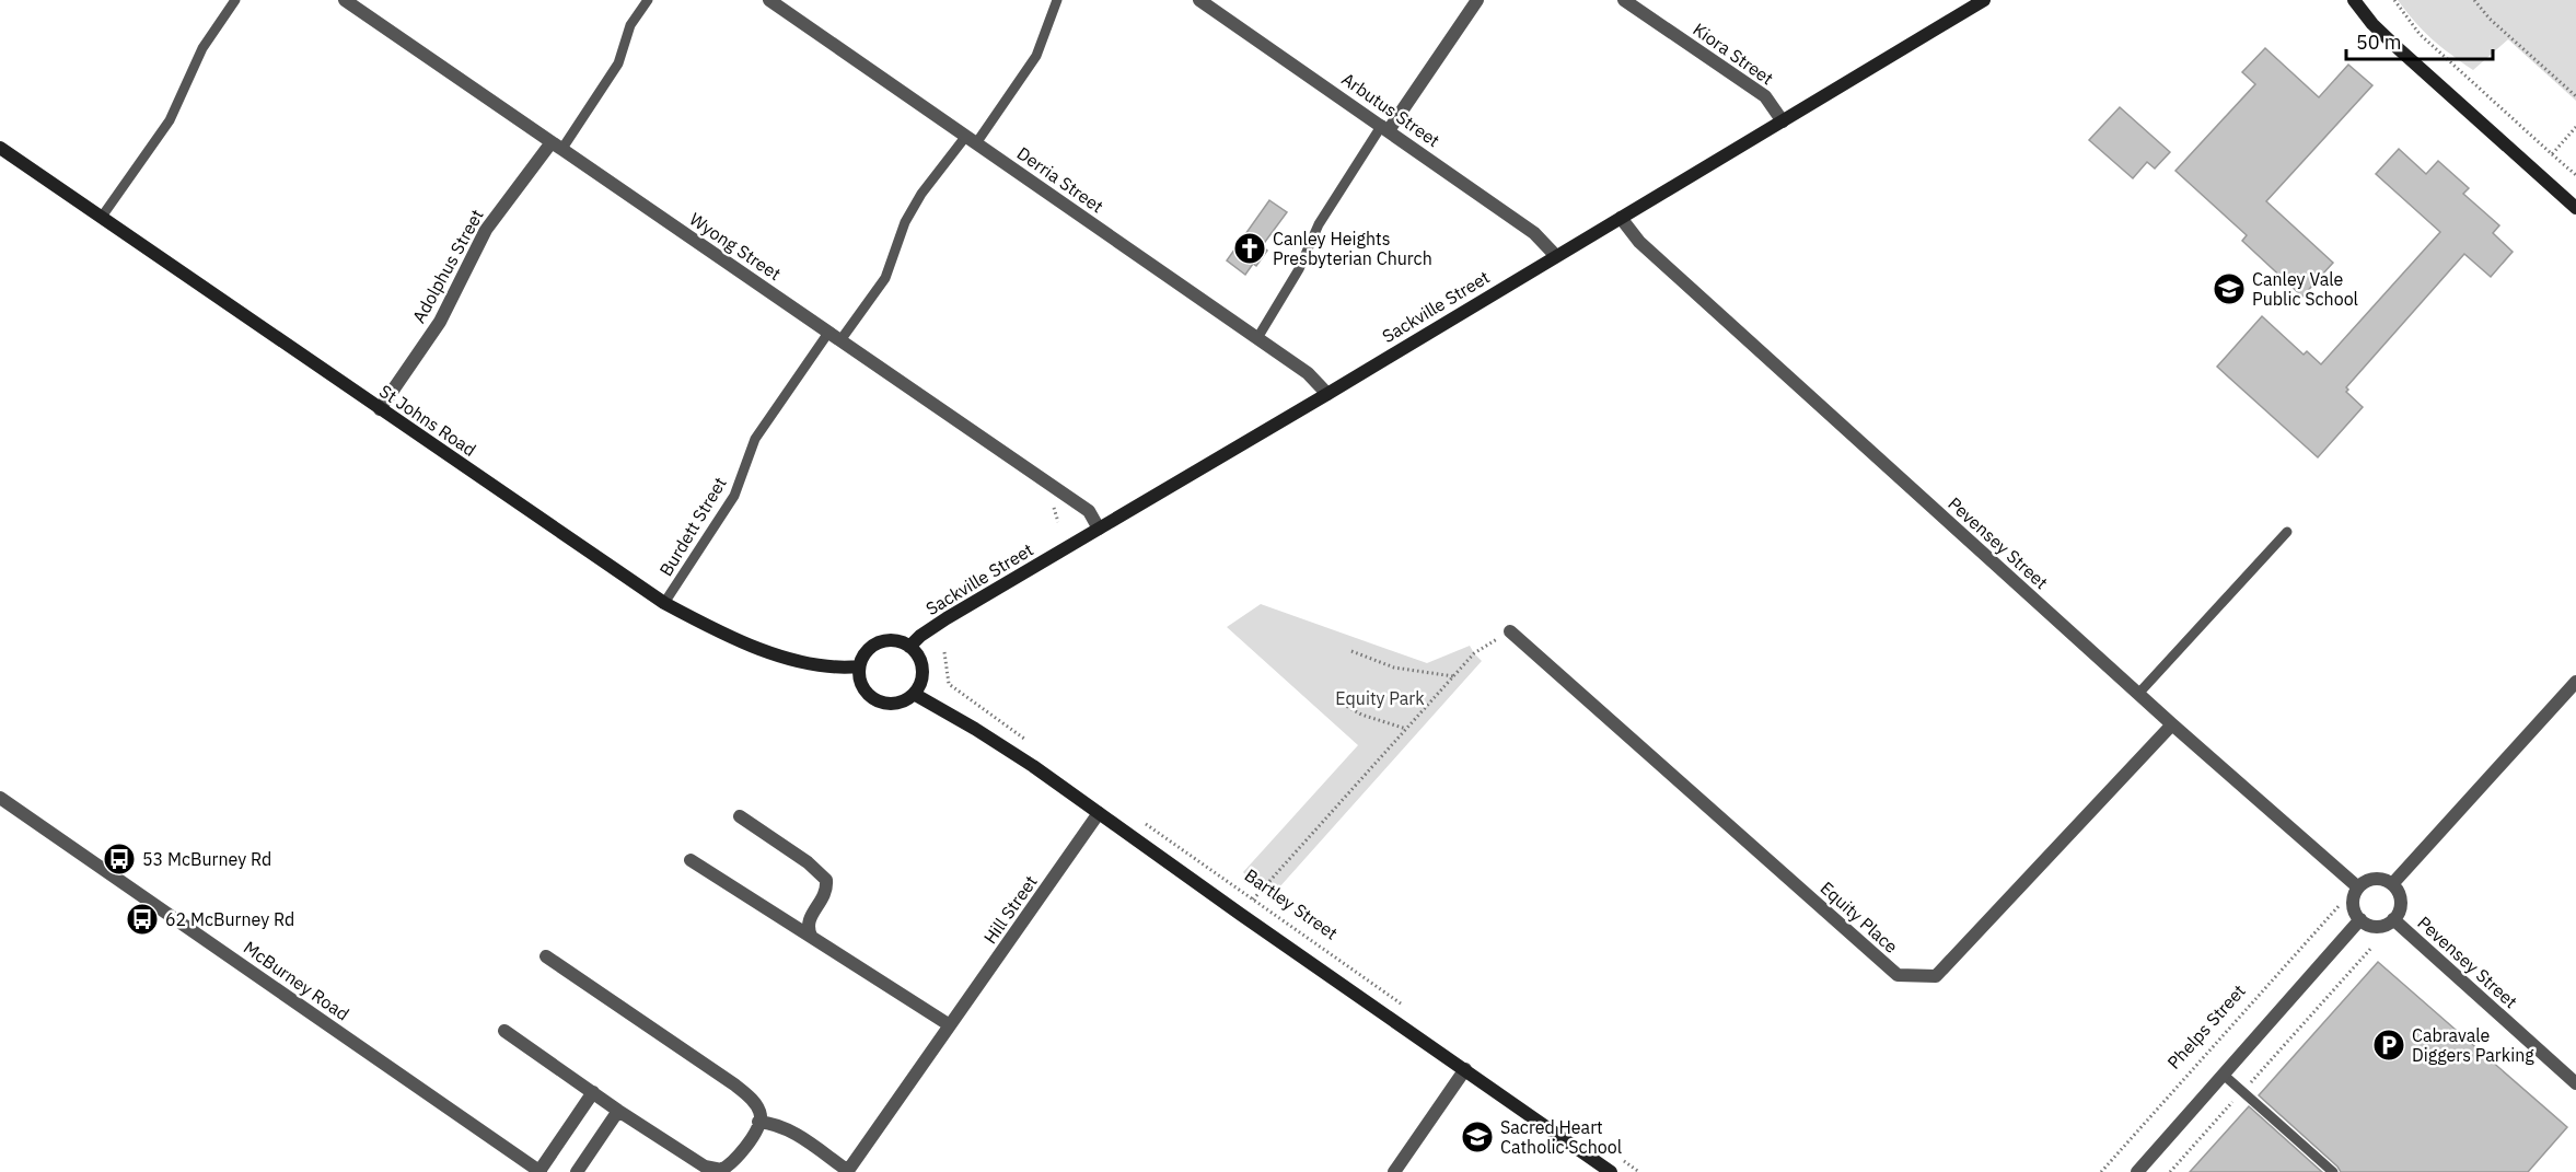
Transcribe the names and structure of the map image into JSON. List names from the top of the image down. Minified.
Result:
{"streets":{"main road":["Sackville Street","St Johns Road","Bartley Street"],"street":["Kiora Street","Arbutus Street","Derria Street","Wyong Street","Adolphus Street","Pevensey Street","Hill Street","Equity Place","McBurney Road"],"lane":["Burdett Street"],"path":["Phelps Street"]},"crossings":[["Kiora Street","Sackville Street"],["Arbutus Street","Sackville Street"],["Derria Street","Sackville Street"],["Derria Street","Burdett Street"],["Wyong Street","Adolphus Street"],["Wyong Street","Sackville Street"],["Wyong Street","Burdett Street"],["Adolphus Street","St Johns Road"],["Sackville Street","St Johns Road"],["Sackville Street","Pevensey Street"],["Sackville Street","Bartley Street"],["St Johns Road","Burdett Street"],["St Johns Road","Bartley Street"],["Pevensey Street","Equity Place"],["Bartley Street","Hill Street"]],"parks":["Equity Park"],"places":{"church":["Canley Heights Presbyterian Church"],"school or university":["Canley Vale Public School","Sacred Heart Catholic School"],"bus stop":["53 McBurney Rd","62 McBurney Rd"],"parking":["Cabravale Diggers Parking"]},"scale_bar":"50 m"}
